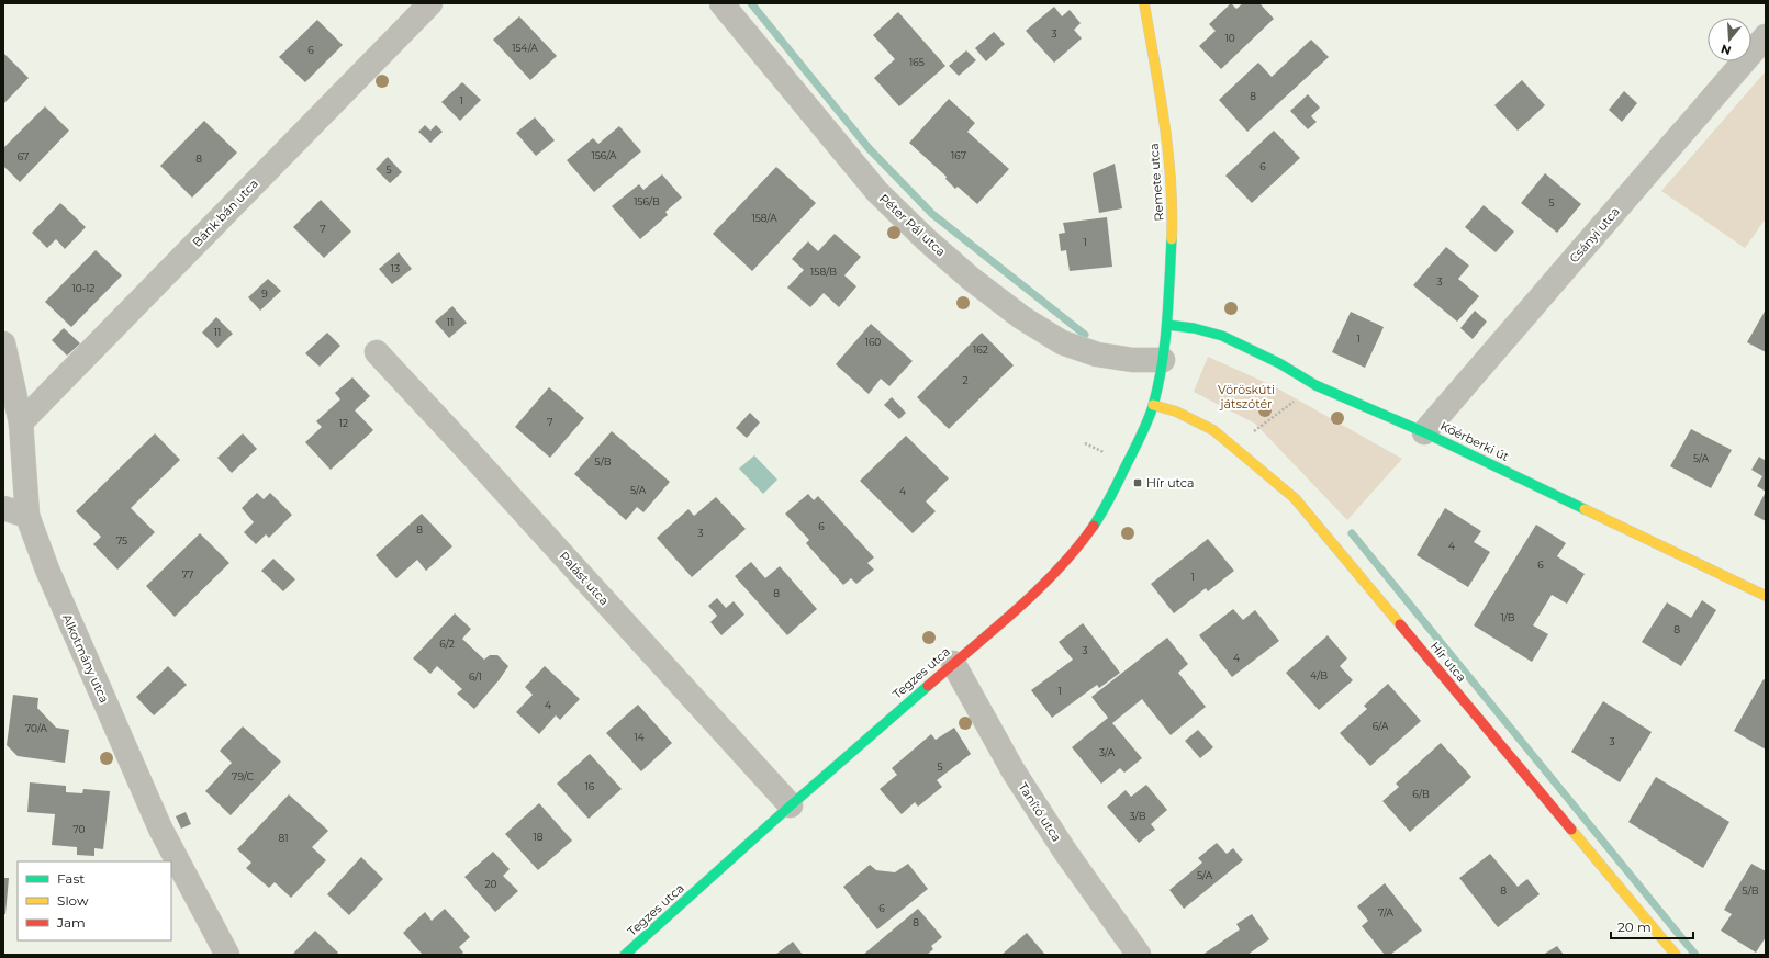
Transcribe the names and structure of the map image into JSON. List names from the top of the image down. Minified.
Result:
{"streets":{"street":["Remete utca","Bánk bán utca","Péter Pál utca","Csányi utca","Kőérberki út","Palást utca","Alkotmány utca","Hír utca","Tegzes utca","Tanító utca"]},"crossings":[["Remete utca","Péter Pál utca"],["Remete utca","Kőérberki út"],["Remete utca","Tegzes utca"],["Bánk bán utca","Alkotmány utca"],["Péter Pál utca","Tegzes utca"],["Csányi utca","Kőérberki út"],["Palást utca","Tegzes utca"],["Hír utca","Tegzes utca"],["Tegzes utca","Tanító utca"]],"parks":["Vöröskúti játszótér"],"places":{"transit":["Hír utca"]},"house_numbers":["3","10","154/A","6","165","8","1","156/A","167","67","8","6","5","156/B","5","158/A","7","1","13","158/B","3","10-12","9","11","11","1","160","162","2","7","12","5/A","5/B","5/A","4","6","8","3","75","4","6","77","1","8","1/B","8","6/2","3","4","4/B","6/1","1","4","6/A","70/A","14","3","3/A","5","79/C","16","6/B","3/B","70","18","81","5/A","20","8","5/B","6","7/A","8"],"legend":["Fast","Slow","Jam"],"scale_bar":"20 m","north":"bottom"}
